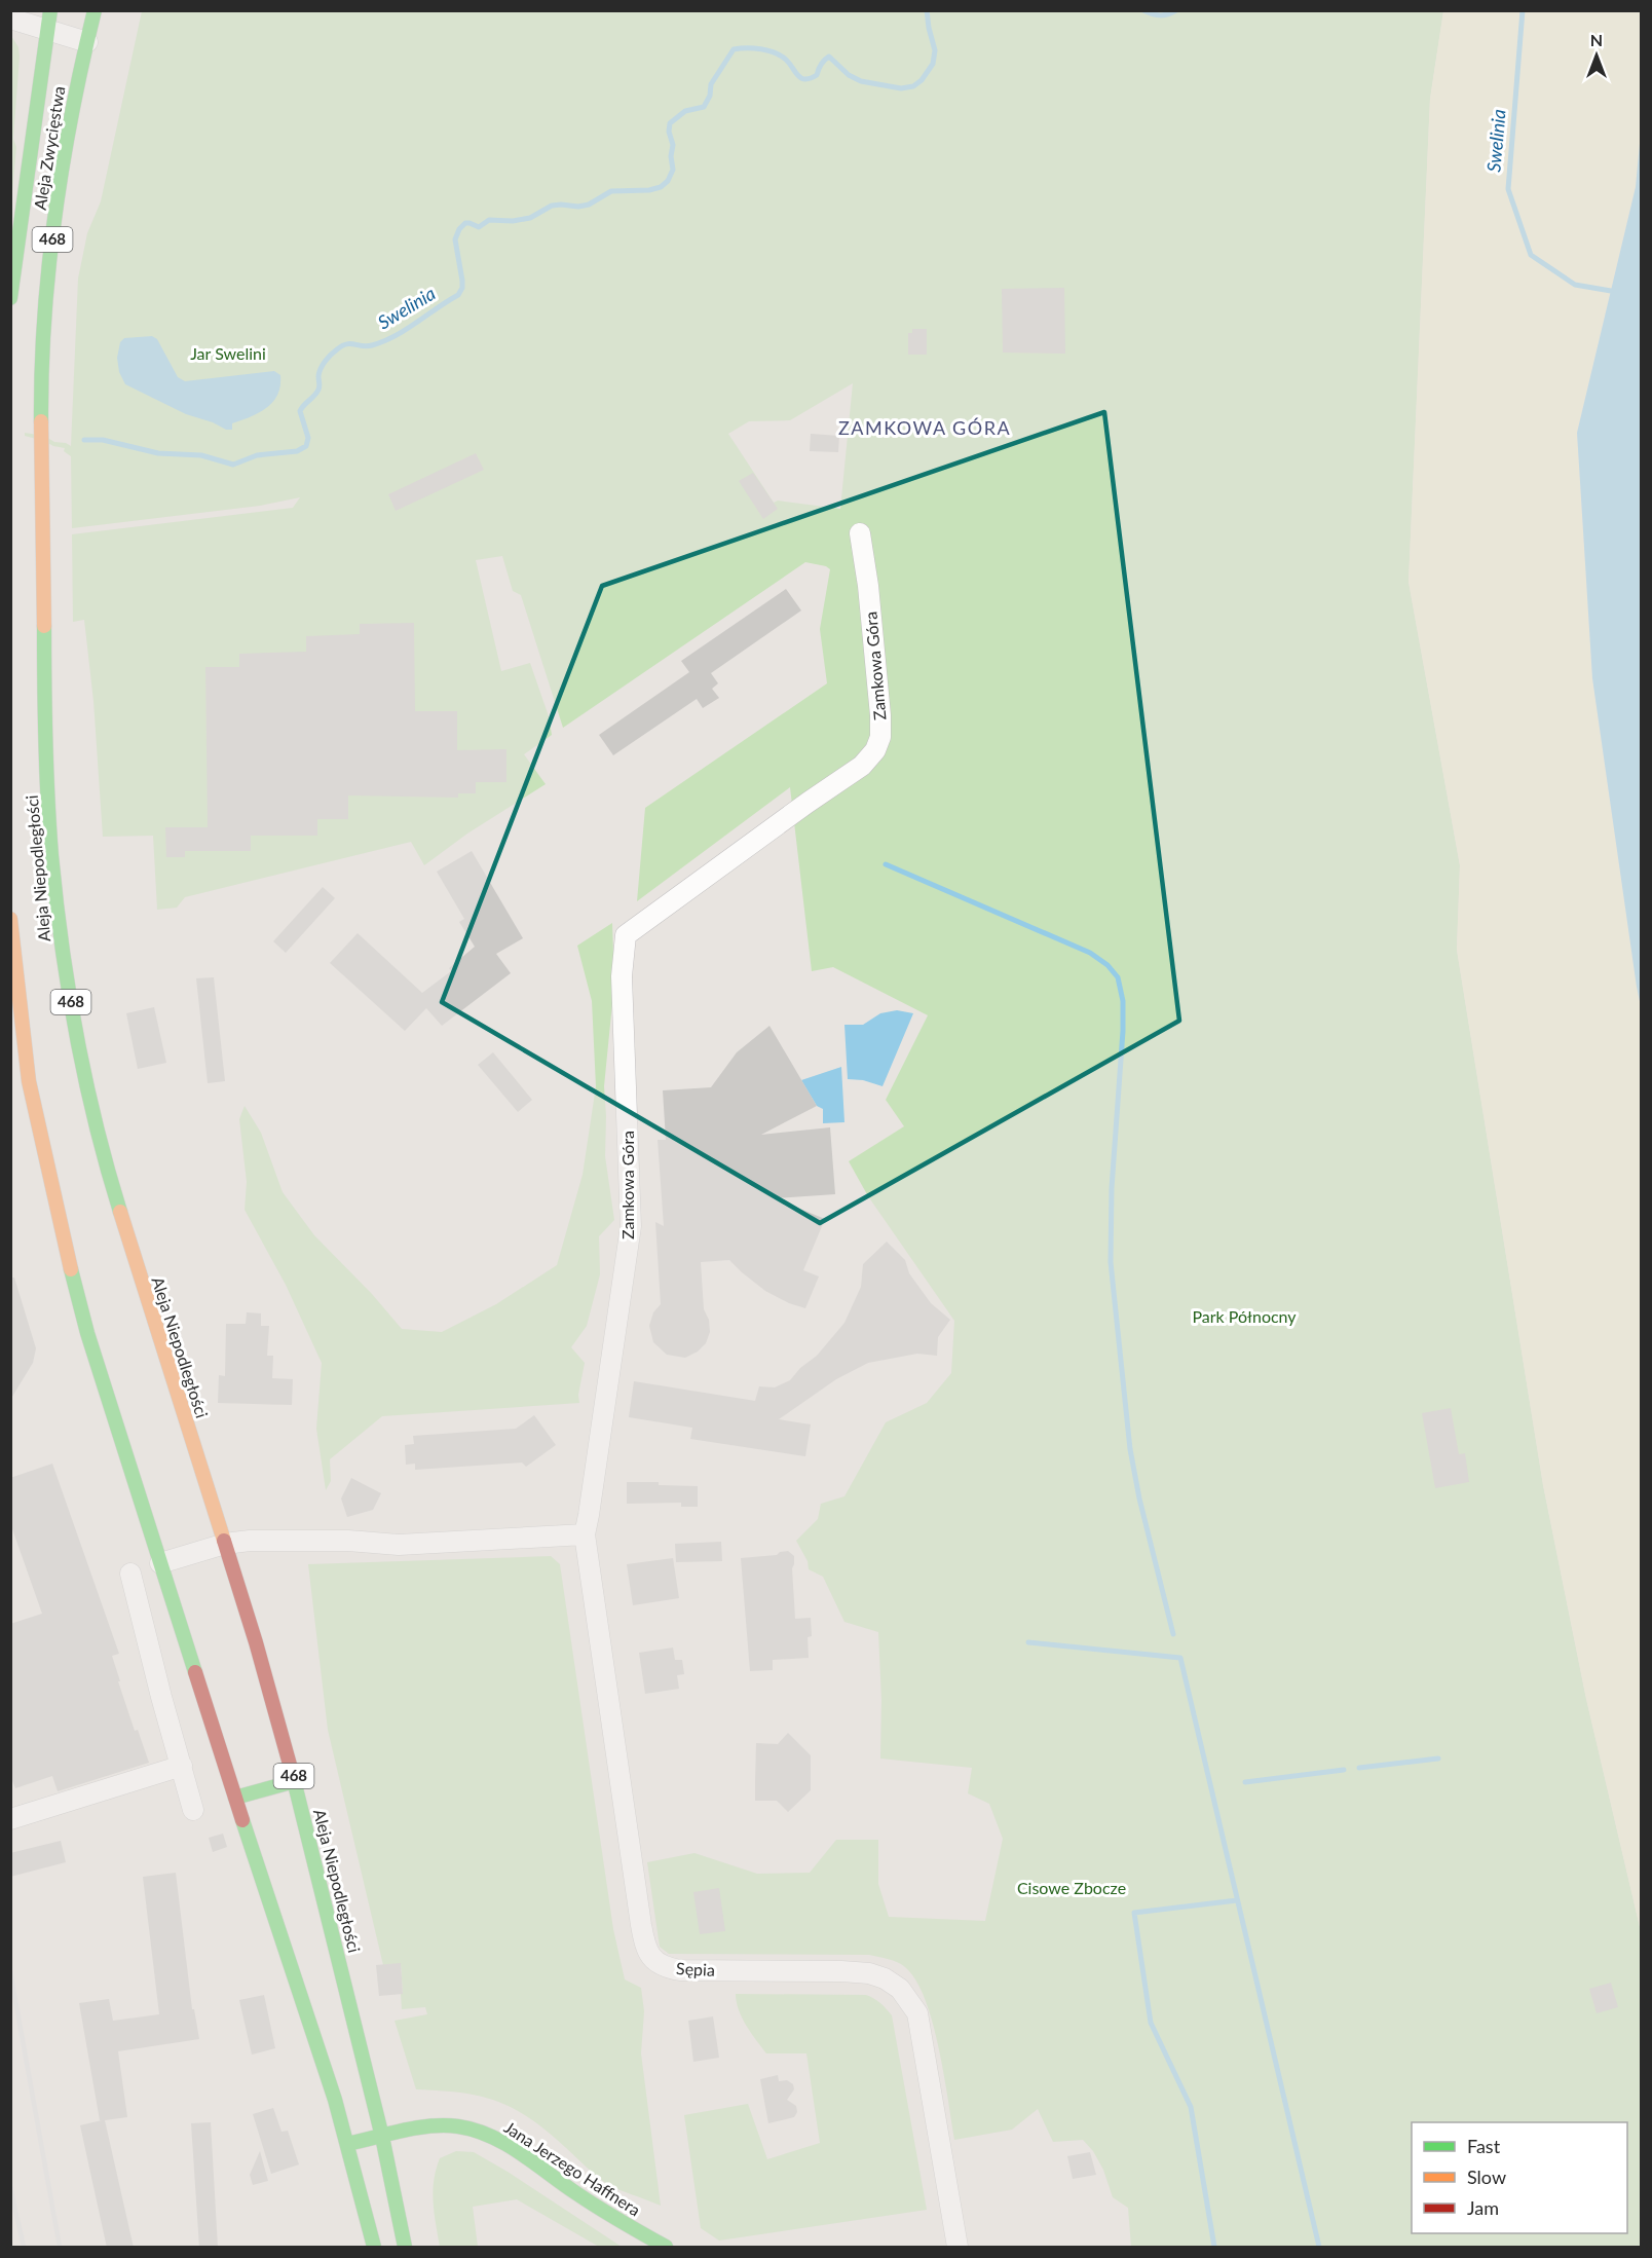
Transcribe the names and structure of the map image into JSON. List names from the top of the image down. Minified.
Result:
{"streets":{"main road":["Aleja Zwycięstwa","468","Aleja Niepodległości","Jana Jerzego Haffnera"],"street":["Zamkowa Góra","Sępia"]},"crossings":[["Aleja Zwycięstwa","Aleja Niepodległości"],["Zamkowa Góra","Sępia"],["Aleja Niepodległości","Jana Jerzego Haffnera"]],"districts":["ZAMKOWA GÓRA"],"water":["Swelinia"],"parks":["Jar Swelini","Park Północny","Cisowe Zbocze"],"legend":["Fast","Slow","Jam"],"north":"top"}
